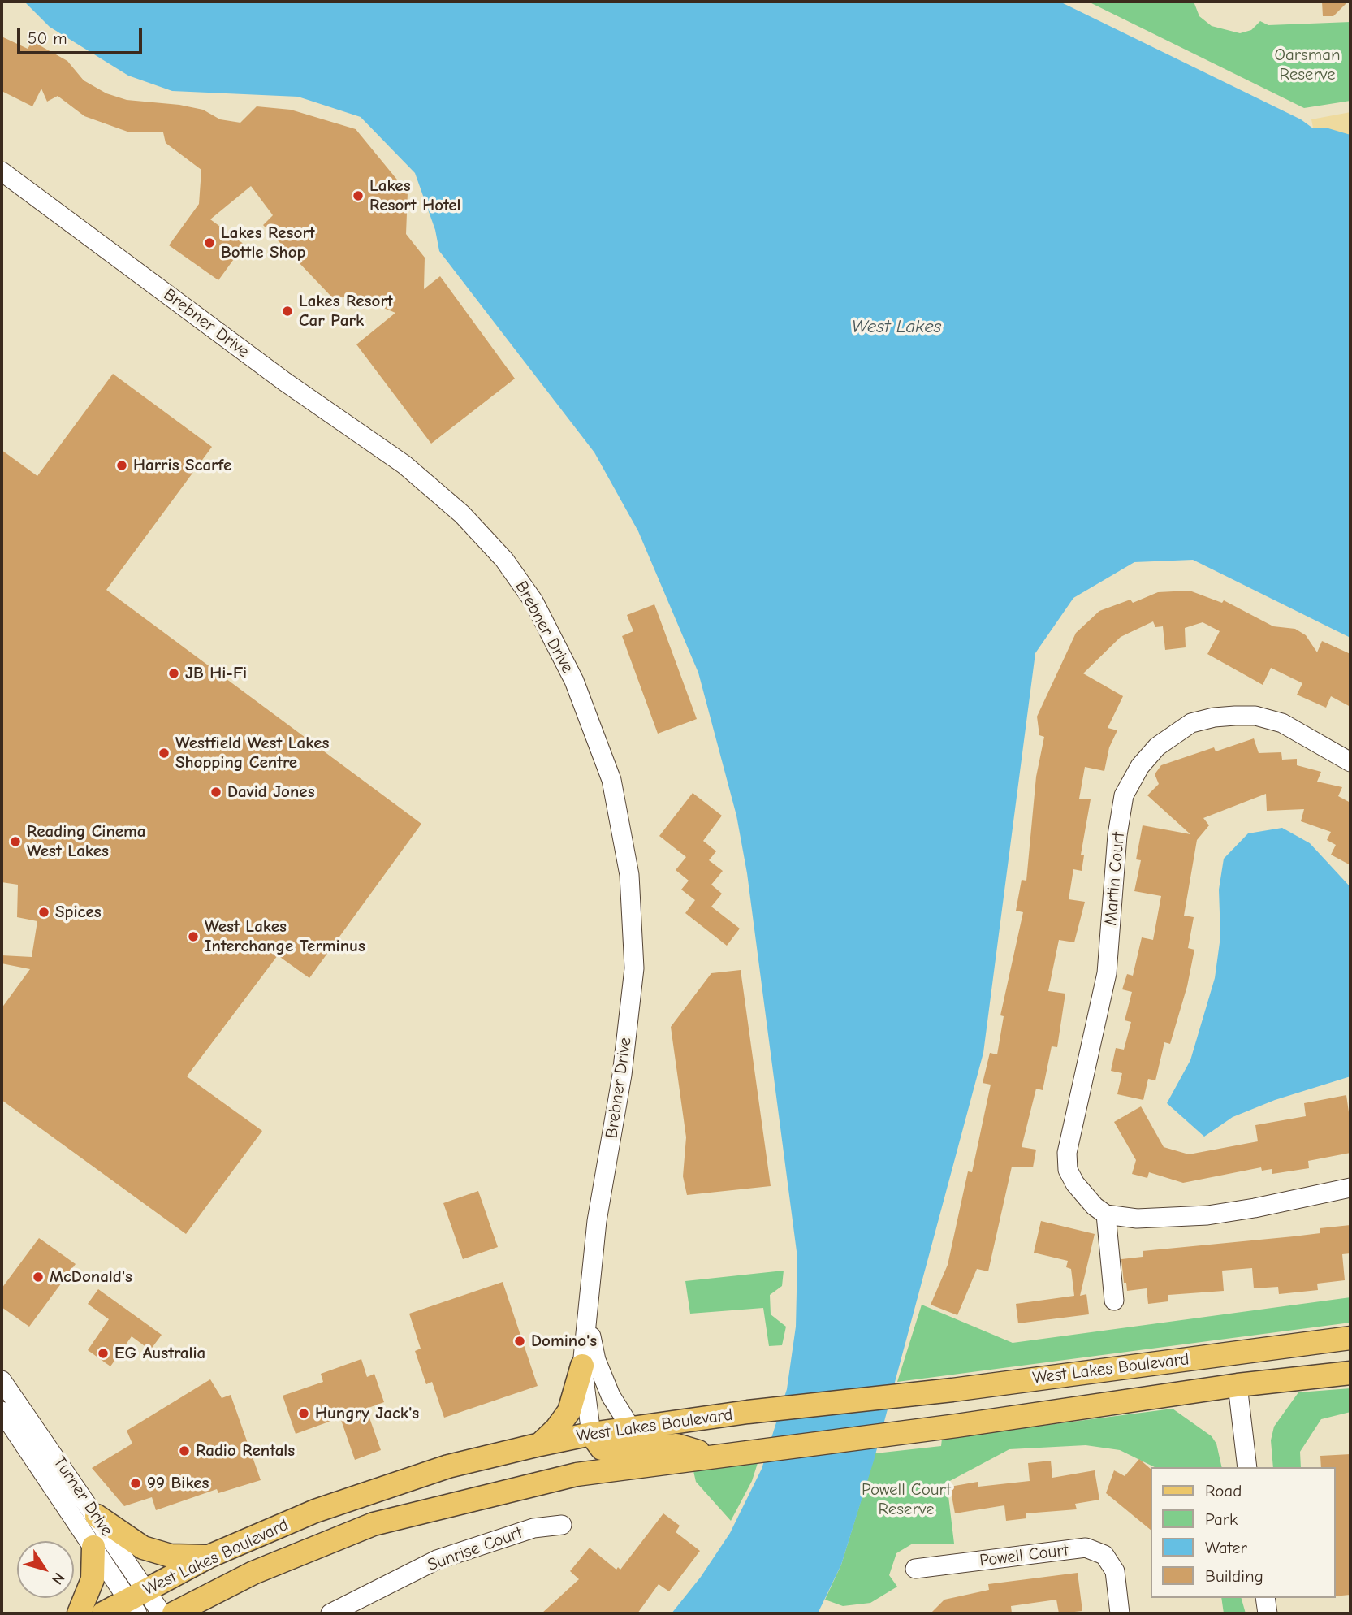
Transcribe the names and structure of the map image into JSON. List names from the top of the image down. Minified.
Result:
{"streets":{"main road":["West Lakes Boulevard"],"street":["Brebner Drive","Martin Court","Turner Drive","Sunrise Court","Powell Court"]},"crossings":[["Brebner Drive","West Lakes Boulevard"],["West Lakes Boulevard","Turner Drive"]],"water":["West Lakes"],"parks":["Oarsman Reserve","Powell Court Reserve"],"places":["Lakes Resort Hotel","Lakes Resort Bottle Shop","Lakes Resort Car Park","Harris Scarfe","JB Hi-Fi","Westfield West Lakes Shopping Centre","David Jones","Reading Cinema West Lakes","Spices","West Lakes Interchange Terminus","McDonald's","Domino's","EG Australia","Hungry Jack's","Radio Rentals","99 Bikes"],"legend":["Road","Park","Water","Building"],"scale_bar":"50 m","north":"bottom right"}
